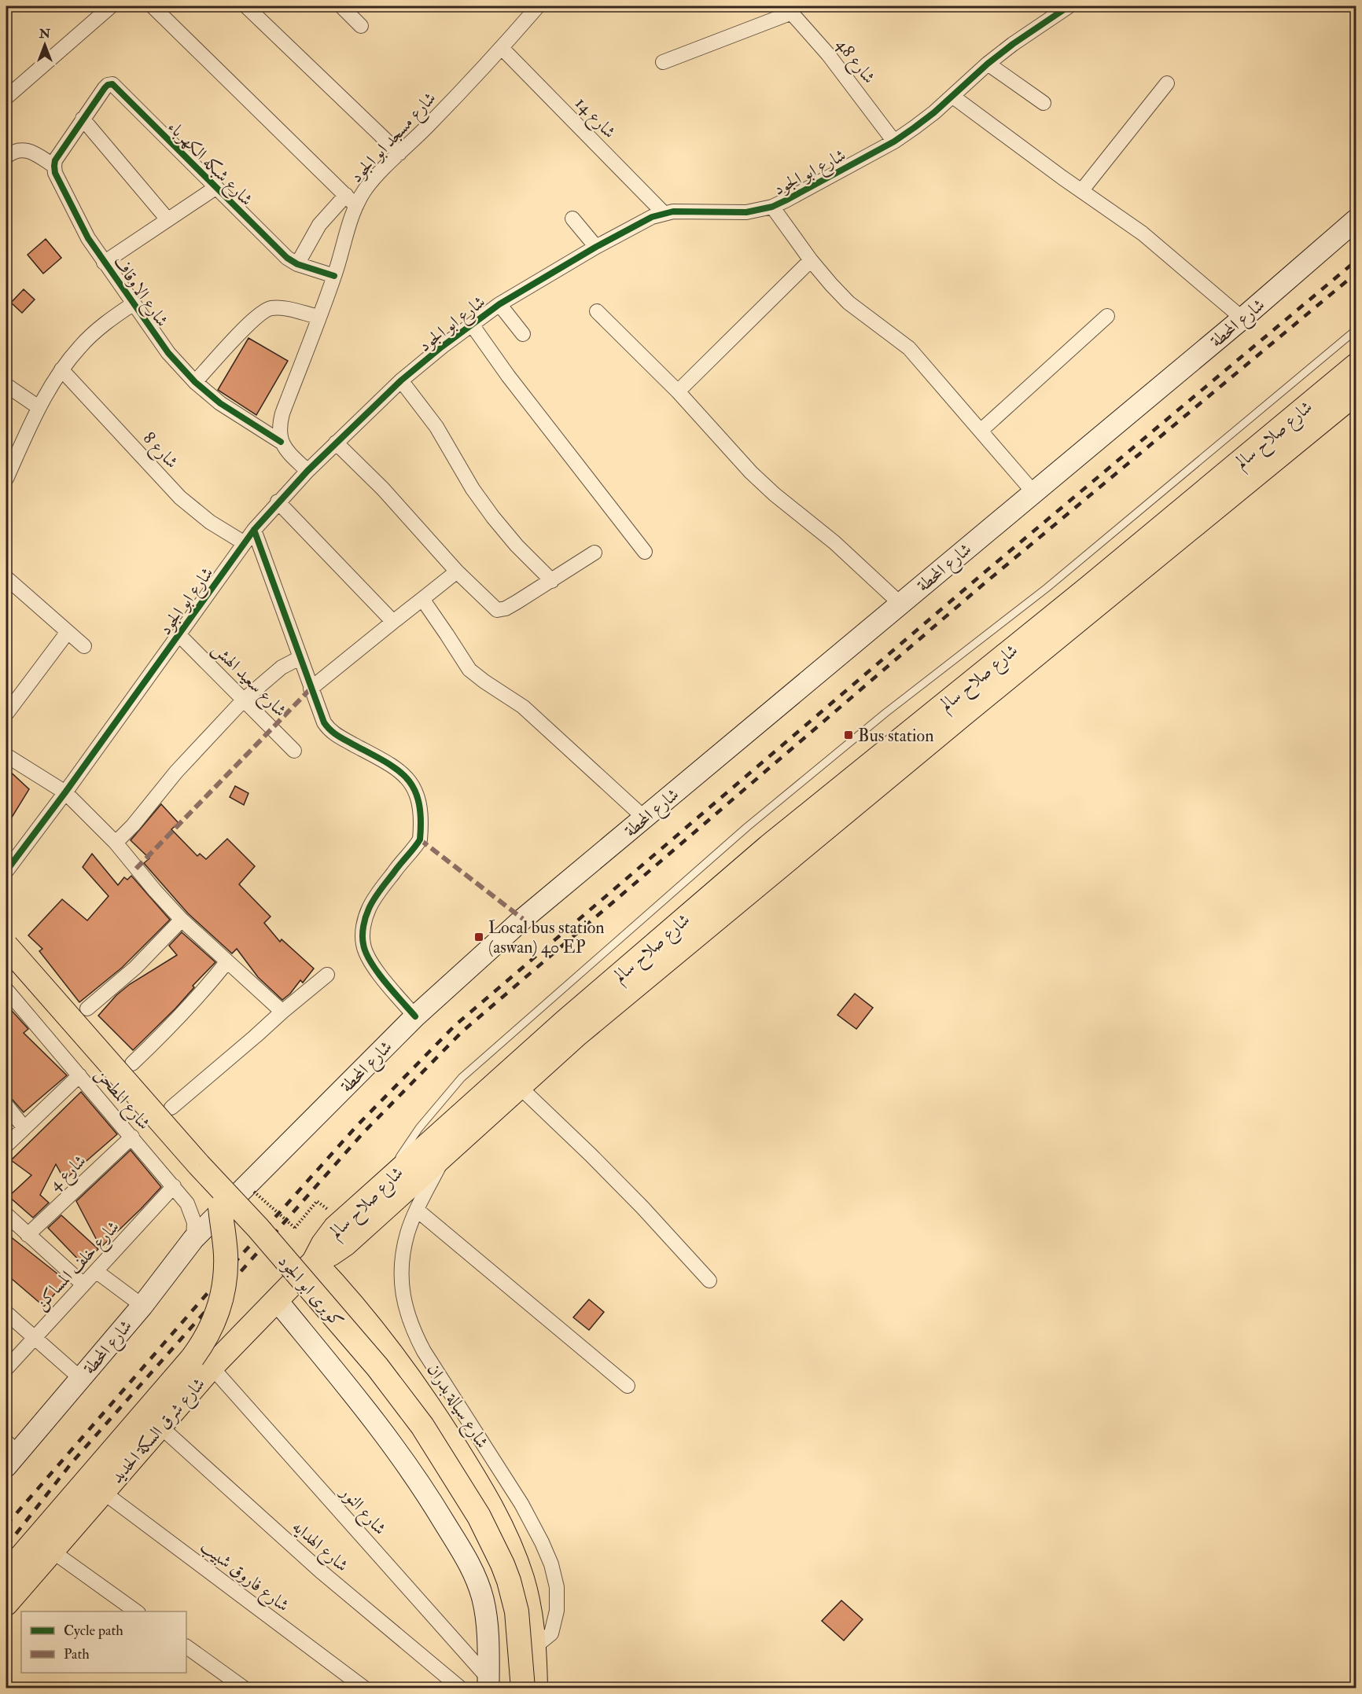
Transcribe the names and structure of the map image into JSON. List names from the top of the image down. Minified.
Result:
{"streets":{"main road":["شارع المحطة","شارع صلاح سالم","كوبرى ابو الجود","شارع سيالة بدران","شارع شرق السكة الحديد"],"street":["شارع 48","شارع 14","شارع مسجد ابو الجود","شارع شبكه الكهرباء","شارع ابو الجود","شارع الاوقاف","شارع 8","شارع سعيد الهش","شارع المطحن","شارع 4","شارع خلف المساكن","شارع النور","شارع الهدايه","شارع فاروق شبيب"]},"crossings":[["شارع 48","شارع ابو الجود"],["شارع 14","شارع مسجد ابو الجود"],["شارع 14","شارع ابو الجود"],["شارع مسجد ابو الجود","شارع شبكه الكهرباء"],["شارع مسجد ابو الجود","شارع الاوقاف"],["شارع ابو الجود","شارع 8"],["شارع ابو الجود","شارع سعيد الهش"],["شارع المحطة","شارع المطحن"],["شارع صلاح سالم","شارع سيالة بدران"],["شارع صلاح سالم","شارع شرق السكة الحديد"],["شارع المطحن","شارع 4"],["شارع المطحن","شارع خلف المساكن"],["كوبرى ابو الجود","شارع النور"],["شارع سيالة بدران","شارع شرق السكة الحديد"],["شارع شرق السكة الحديد","شارع النور"],["شارع شرق السكة الحديد","شارع الهدايه"],["شارع شرق السكة الحديد","شارع فاروق شبيب"]],"places":{"transit":["Bus station","Local bus station (aswan) 40 EP"]},"legend":["Cycle path","Path"],"north":"top"}
